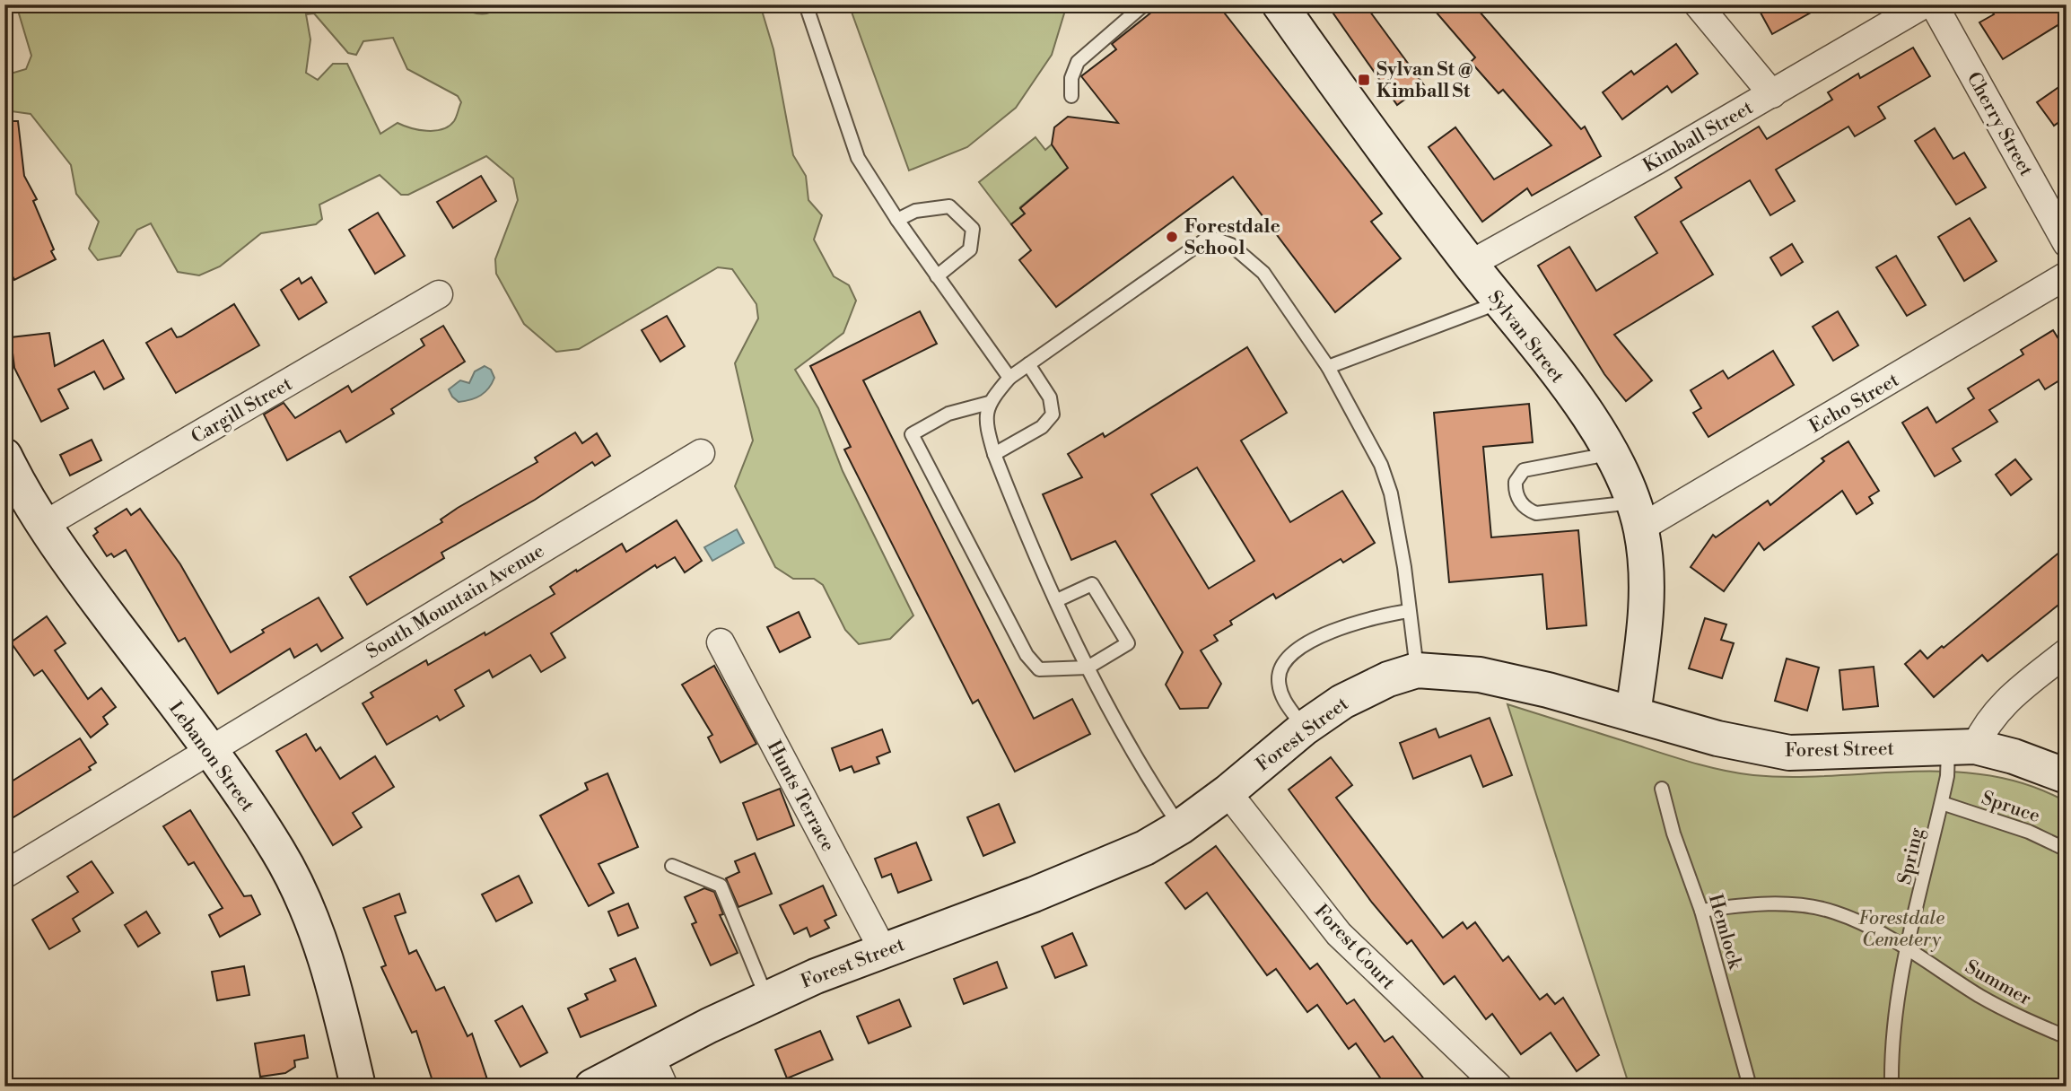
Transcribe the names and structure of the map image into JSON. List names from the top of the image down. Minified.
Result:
{"streets":{"street":["Cherry Street","Kimball Street","Sylvan Street","Echo Street","Cargill Street","South Mountain Avenue","Forest Street","Lebanon Street","Hunts Terrace","Forest Court"],"lane":["Spruce","Spring","Hemlock","Summer"]},"crossings":[["Kimball Street","Sylvan Street"],["Sylvan Street","Echo Street"],["Sylvan Street","Forest Street"],["Cargill Street","Lebanon Street"],["South Mountain Avenue","Lebanon Street"],["Forest Street","Hunts Terrace"],["Forest Street","Spring"],["Forest Street","Forest Court"],["Spruce","Spring"],["Spring","Summer"],["Hemlock","Summer"]],"parks":["Forestdale Cemetery"],"places":{"transit":["Sylvan St @ Kimball St"],"other":["Forestdale School"]}}
